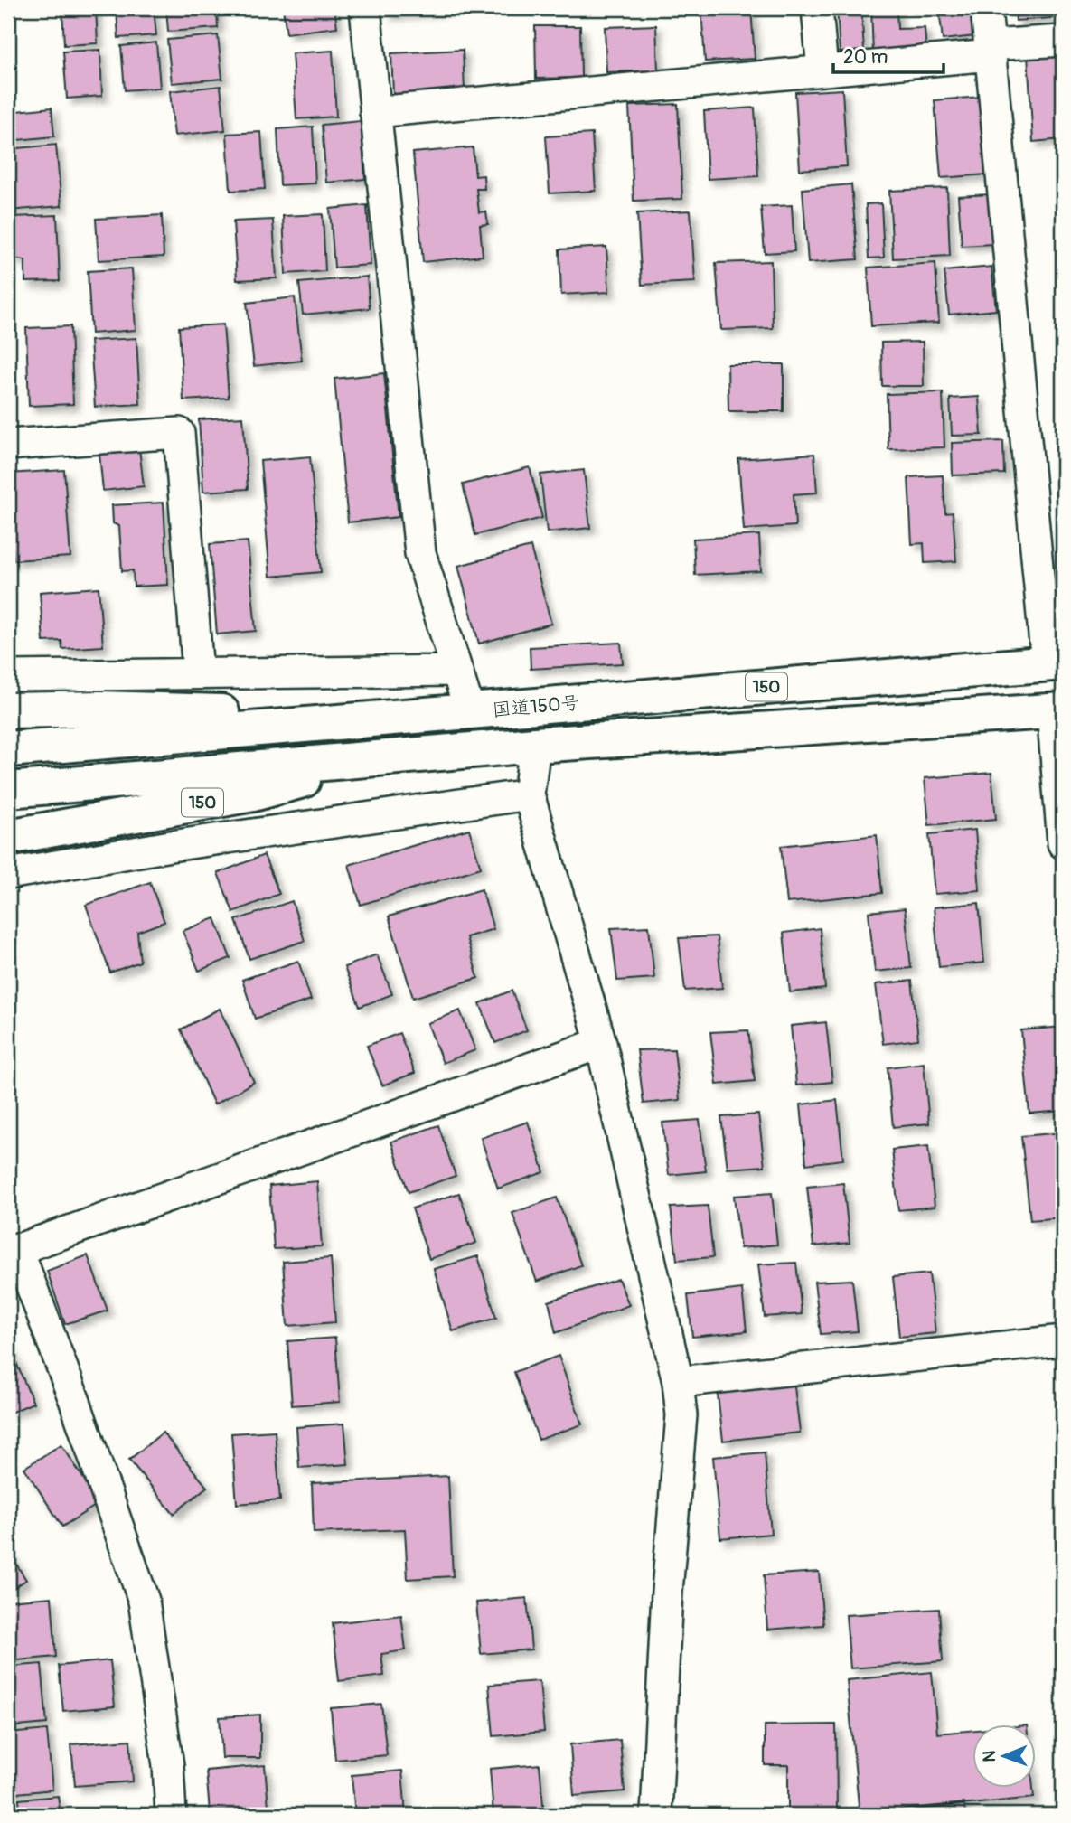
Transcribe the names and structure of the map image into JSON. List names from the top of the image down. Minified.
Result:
{"streets":{"highway":["150","国道150号"]},"crossings":[["150","国道150号"]],"scale_bar":"20 m","north":"left"}
